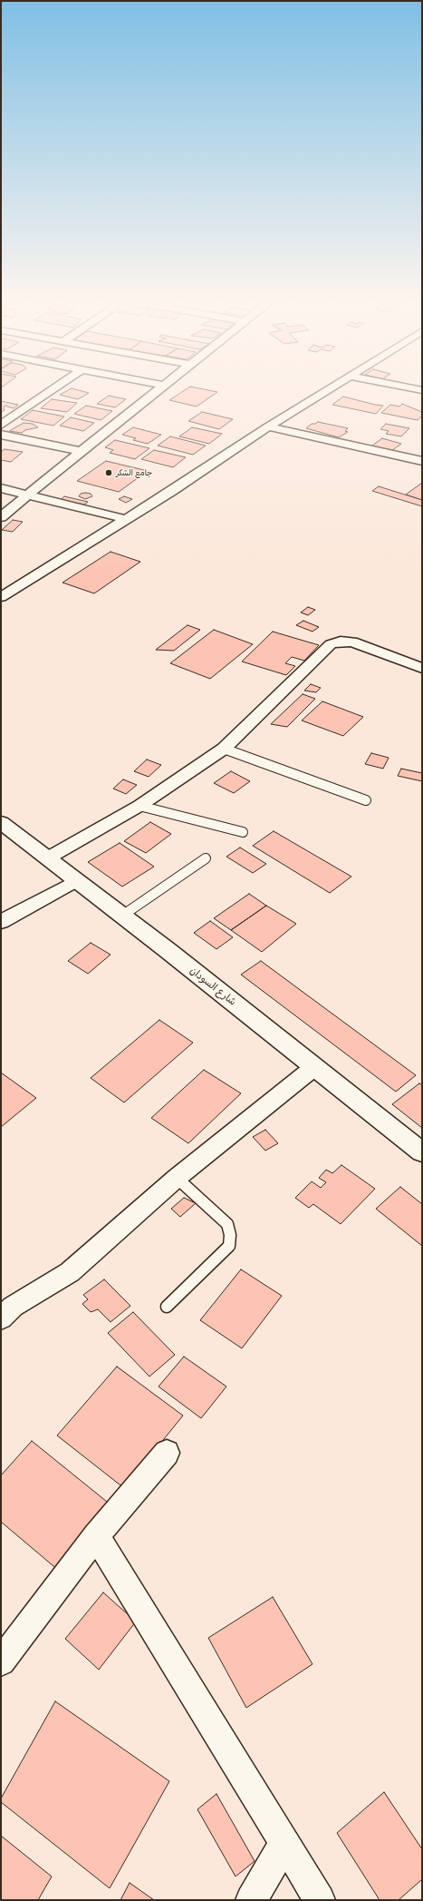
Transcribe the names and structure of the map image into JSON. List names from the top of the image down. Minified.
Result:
{"streets":{"main road":["شارع السودان"]},"places":["جامع الشكر"]}
